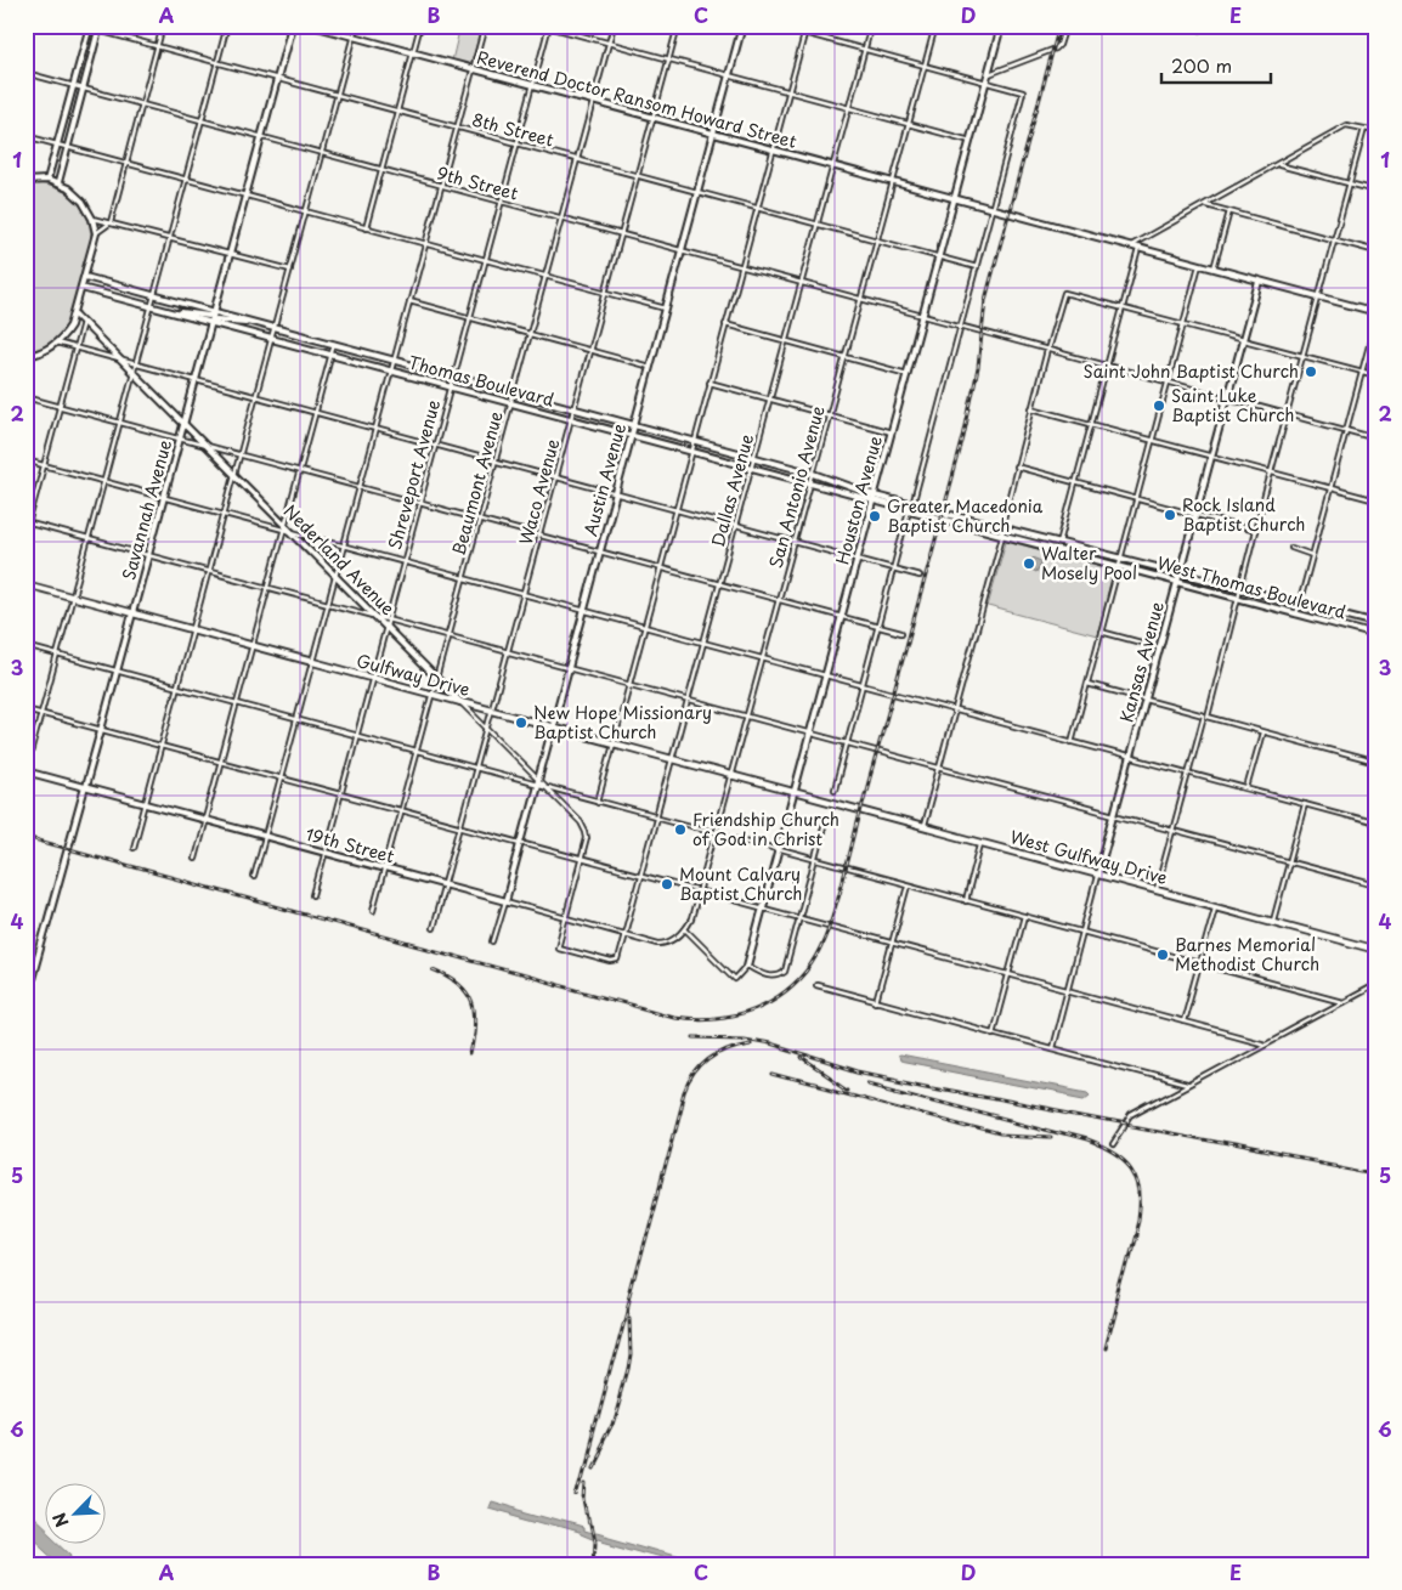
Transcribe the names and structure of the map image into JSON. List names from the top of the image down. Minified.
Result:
{"streets":{"main road":["Gulfway Drive","West Gulfway Drive"],"street":["Reverend Doctor Ransom Howard Street","8th Street","9th Street","Thomas Boulevard","Shreveport Avenue","Austin Avenue","Beaumont Avenue","San Antonio Avenue","Dallas Avenue","Waco Avenue","Houston Avenue","Savannah Avenue","Nederland Avenue","West Thomas Boulevard","Kansas Avenue","19th Street"]},"crossings":[["Reverend Doctor Ransom Howard Street","Shreveport Avenue"],["Reverend Doctor Ransom Howard Street","Austin Avenue"],["Reverend Doctor Ransom Howard Street","Beaumont Avenue"],["Reverend Doctor Ransom Howard Street","San Antonio Avenue"],["Reverend Doctor Ransom Howard Street","Dallas Avenue"],["Reverend Doctor Ransom Howard Street","Waco Avenue"],["Reverend Doctor Ransom Howard Street","Houston Avenue"],["Reverend Doctor Ransom Howard Street","Kansas Avenue"],["8th Street","Shreveport Avenue"],["8th Street","Austin Avenue"],["8th Street","Beaumont Avenue"],["8th Street","San Antonio Avenue"],["8th Street","Dallas Avenue"],["8th Street","Waco Avenue"],["8th Street","Houston Avenue"],["8th Street","Savannah Avenue"],["9th Street","Shreveport Avenue"],["9th Street","Austin Avenue"],["9th Street","Beaumont Avenue"],["9th Street","San Antonio Avenue"],["9th Street","Dallas Avenue"],["9th Street","Waco Avenue"],["9th Street","Houston Avenue"],["9th Street","Savannah Avenue"],["9th Street","Kansas Avenue"],["Thomas Boulevard","Shreveport Avenue"],["Thomas Boulevard","Austin Avenue"],["Thomas Boulevard","Beaumont Avenue"],["Thomas Boulevard","San Antonio Avenue"],["Thomas Boulevard","Dallas Avenue"],["Thomas Boulevard","Waco Avenue"],["Thomas Boulevard","Houston Avenue"],["Thomas Boulevard","Savannah Avenue"],["Thomas Boulevard","West Thomas Boulevard"],["Shreveport Avenue","Nederland Avenue"],["Shreveport Avenue","Gulfway Drive"],["Shreveport Avenue","19th Street"],["Austin Avenue","Nederland Avenue"],["Austin Avenue","Gulfway Drive"],["Austin Avenue","19th Street"],["Beaumont Avenue","Nederland Avenue"],["Beaumont Avenue","Gulfway Drive"],["Beaumont Avenue","19th Street"],["San Antonio Avenue","Houston Avenue"],["San Antonio Avenue","Gulfway Drive"],["San Antonio Avenue","19th Street"],["Dallas Avenue","Gulfway Drive"],["Dallas Avenue","19th Street"],["Waco Avenue","Nederland Avenue"],["Waco Avenue","Gulfway Drive"],["Waco Avenue","19th Street"],["Houston Avenue","West Thomas Boulevard"],["Houston Avenue","Gulfway Drive"],["Houston Avenue","West Gulfway Drive"],["Savannah Avenue","Nederland Avenue"],["Savannah Avenue","Gulfway Drive"],["Savannah Avenue","19th Street"],["Nederland Avenue","Gulfway Drive"],["West Thomas Boulevard","Kansas Avenue"],["Kansas Avenue","West Gulfway Drive"],["Gulfway Drive","West Gulfway Drive"]],"places":["Saint John Baptist Church","Saint Luke Baptist Church","Rock Island Baptist Church","Greater Macedonia Baptist Church","Walter Mosely Pool","New Hope Missionary Baptist Church","Friendship Church of God in Christ","Mount Calvary Baptist Church","Barnes Memorial Methodist Church"],"scale_bar":"200 m","north":"bottom left","grid":{"columns":["A","B","C","D","E"],"rows":["1","2","3","4","5","6"]}}
